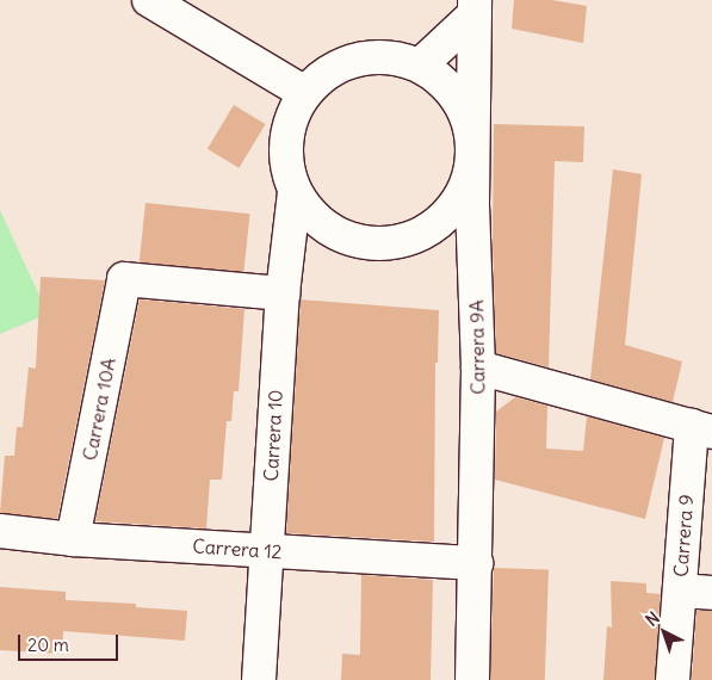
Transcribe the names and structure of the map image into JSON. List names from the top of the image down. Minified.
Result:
{"streets":{"main road":["Carrera 9A","Carrera 10A","Carrera 10","Carrera 9","Carrera 12"]},"crossings":[["Carrera 9A","Carrera 10"],["Carrera 9A","Carrera 12"],["Carrera 10A","Carrera 10"],["Carrera 10A","Carrera 12"],["Carrera 10","Carrera 12"]],"scale_bar":"20 m","north":"top left"}
